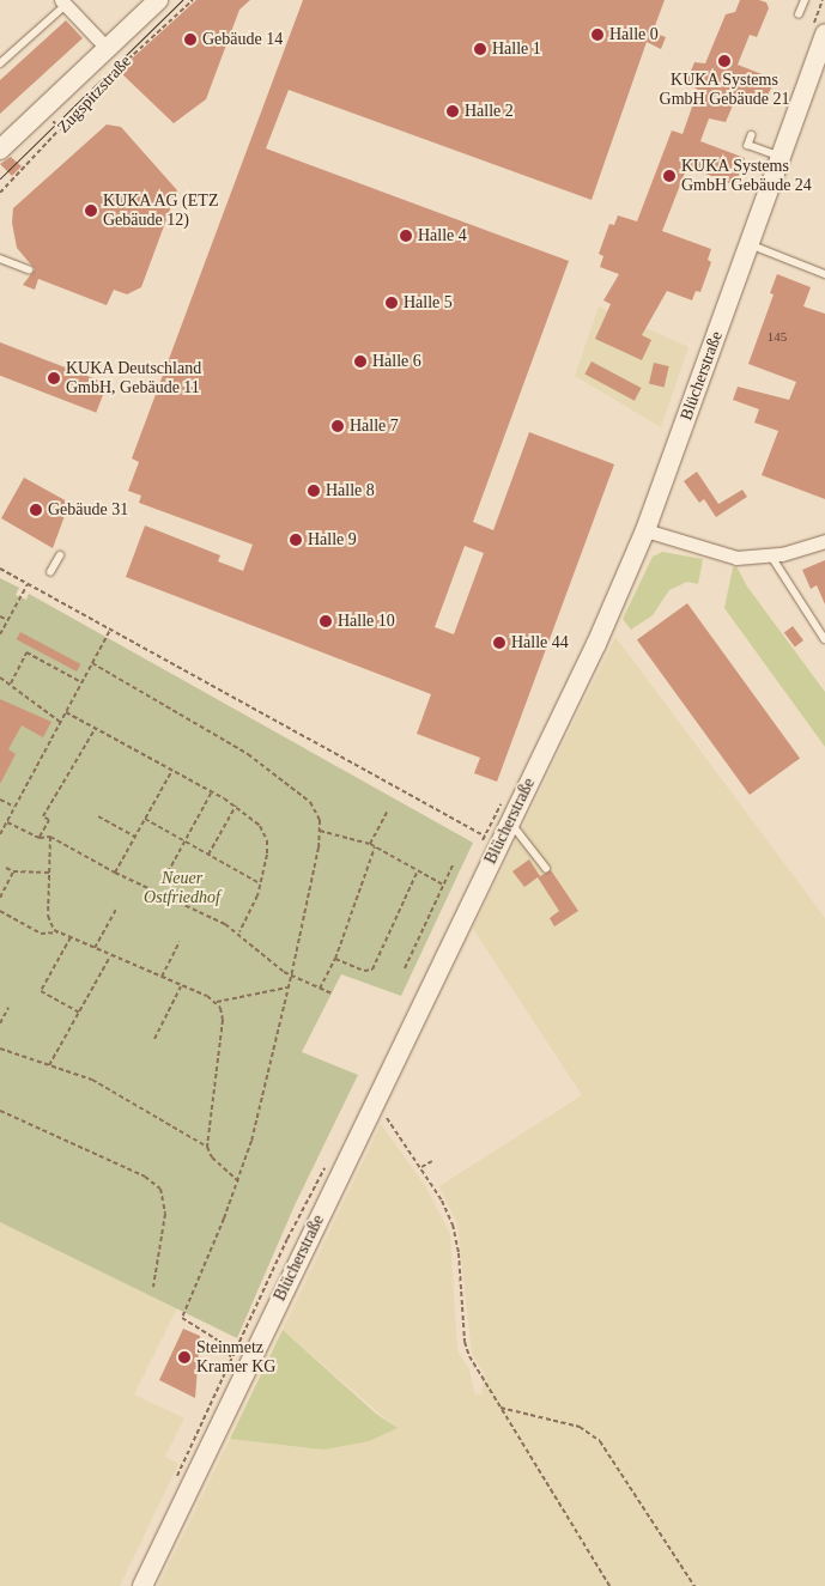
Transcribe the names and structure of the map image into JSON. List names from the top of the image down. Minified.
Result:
{"streets":{"main road":["Zugspitzstraße","Blücherstraße"]},"parks":["Neuer Ostfriedhof"],"places":["Halle 0","Gebäude 14","Halle 1","KUKA Systems GmbH Gebäude 21","Halle 2","KUKA Systems GmbH Gebäude 24","KUKA AG (ETZ Gebäude 12)","Halle 4","Halle 5","Halle 6","KUKA Deutschland GmbH, Gebäude 11","Halle 7","Halle 8","Gebäude 31","Halle 9","Halle 10","Halle 44","Steinmetz Kramer KG"],"house_numbers":["145"]}
